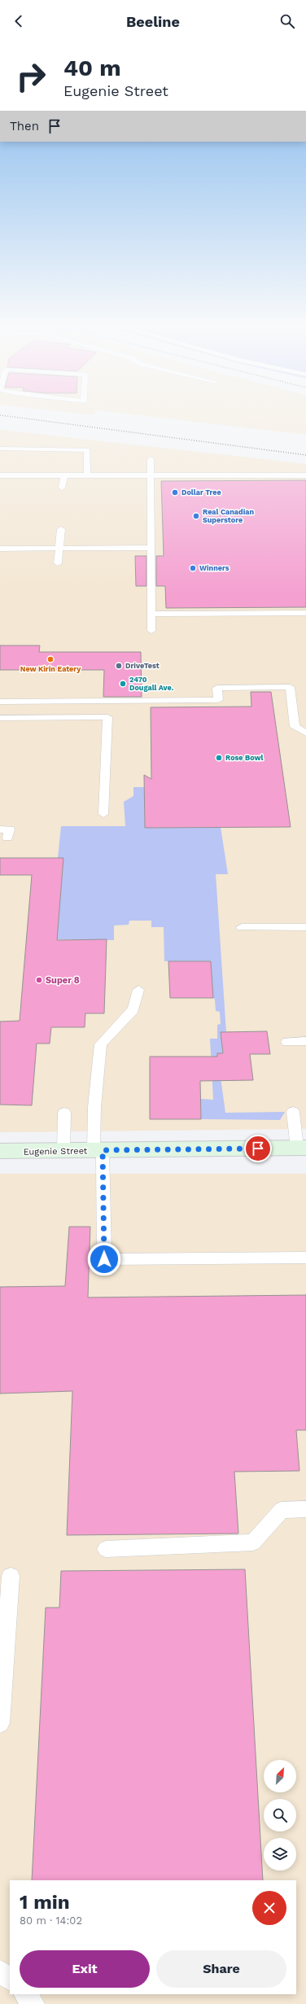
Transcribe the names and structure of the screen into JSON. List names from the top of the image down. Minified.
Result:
{"streets":{"street":["Eugenie Street"]},"places":["Dollar Tree","Real Canadian Superstore","Winners","New Kirin Eatery","DriveTest","2470 Dougall Ave.","Rose Bowl","Super 8"],"north":"top right","page":{"header":"Beeline","turn":["40 m","Eugenie Street"],"then":"Then","heading":["1 min","80 m · 14:02"],"buttons":["Exit","Share"]}}
